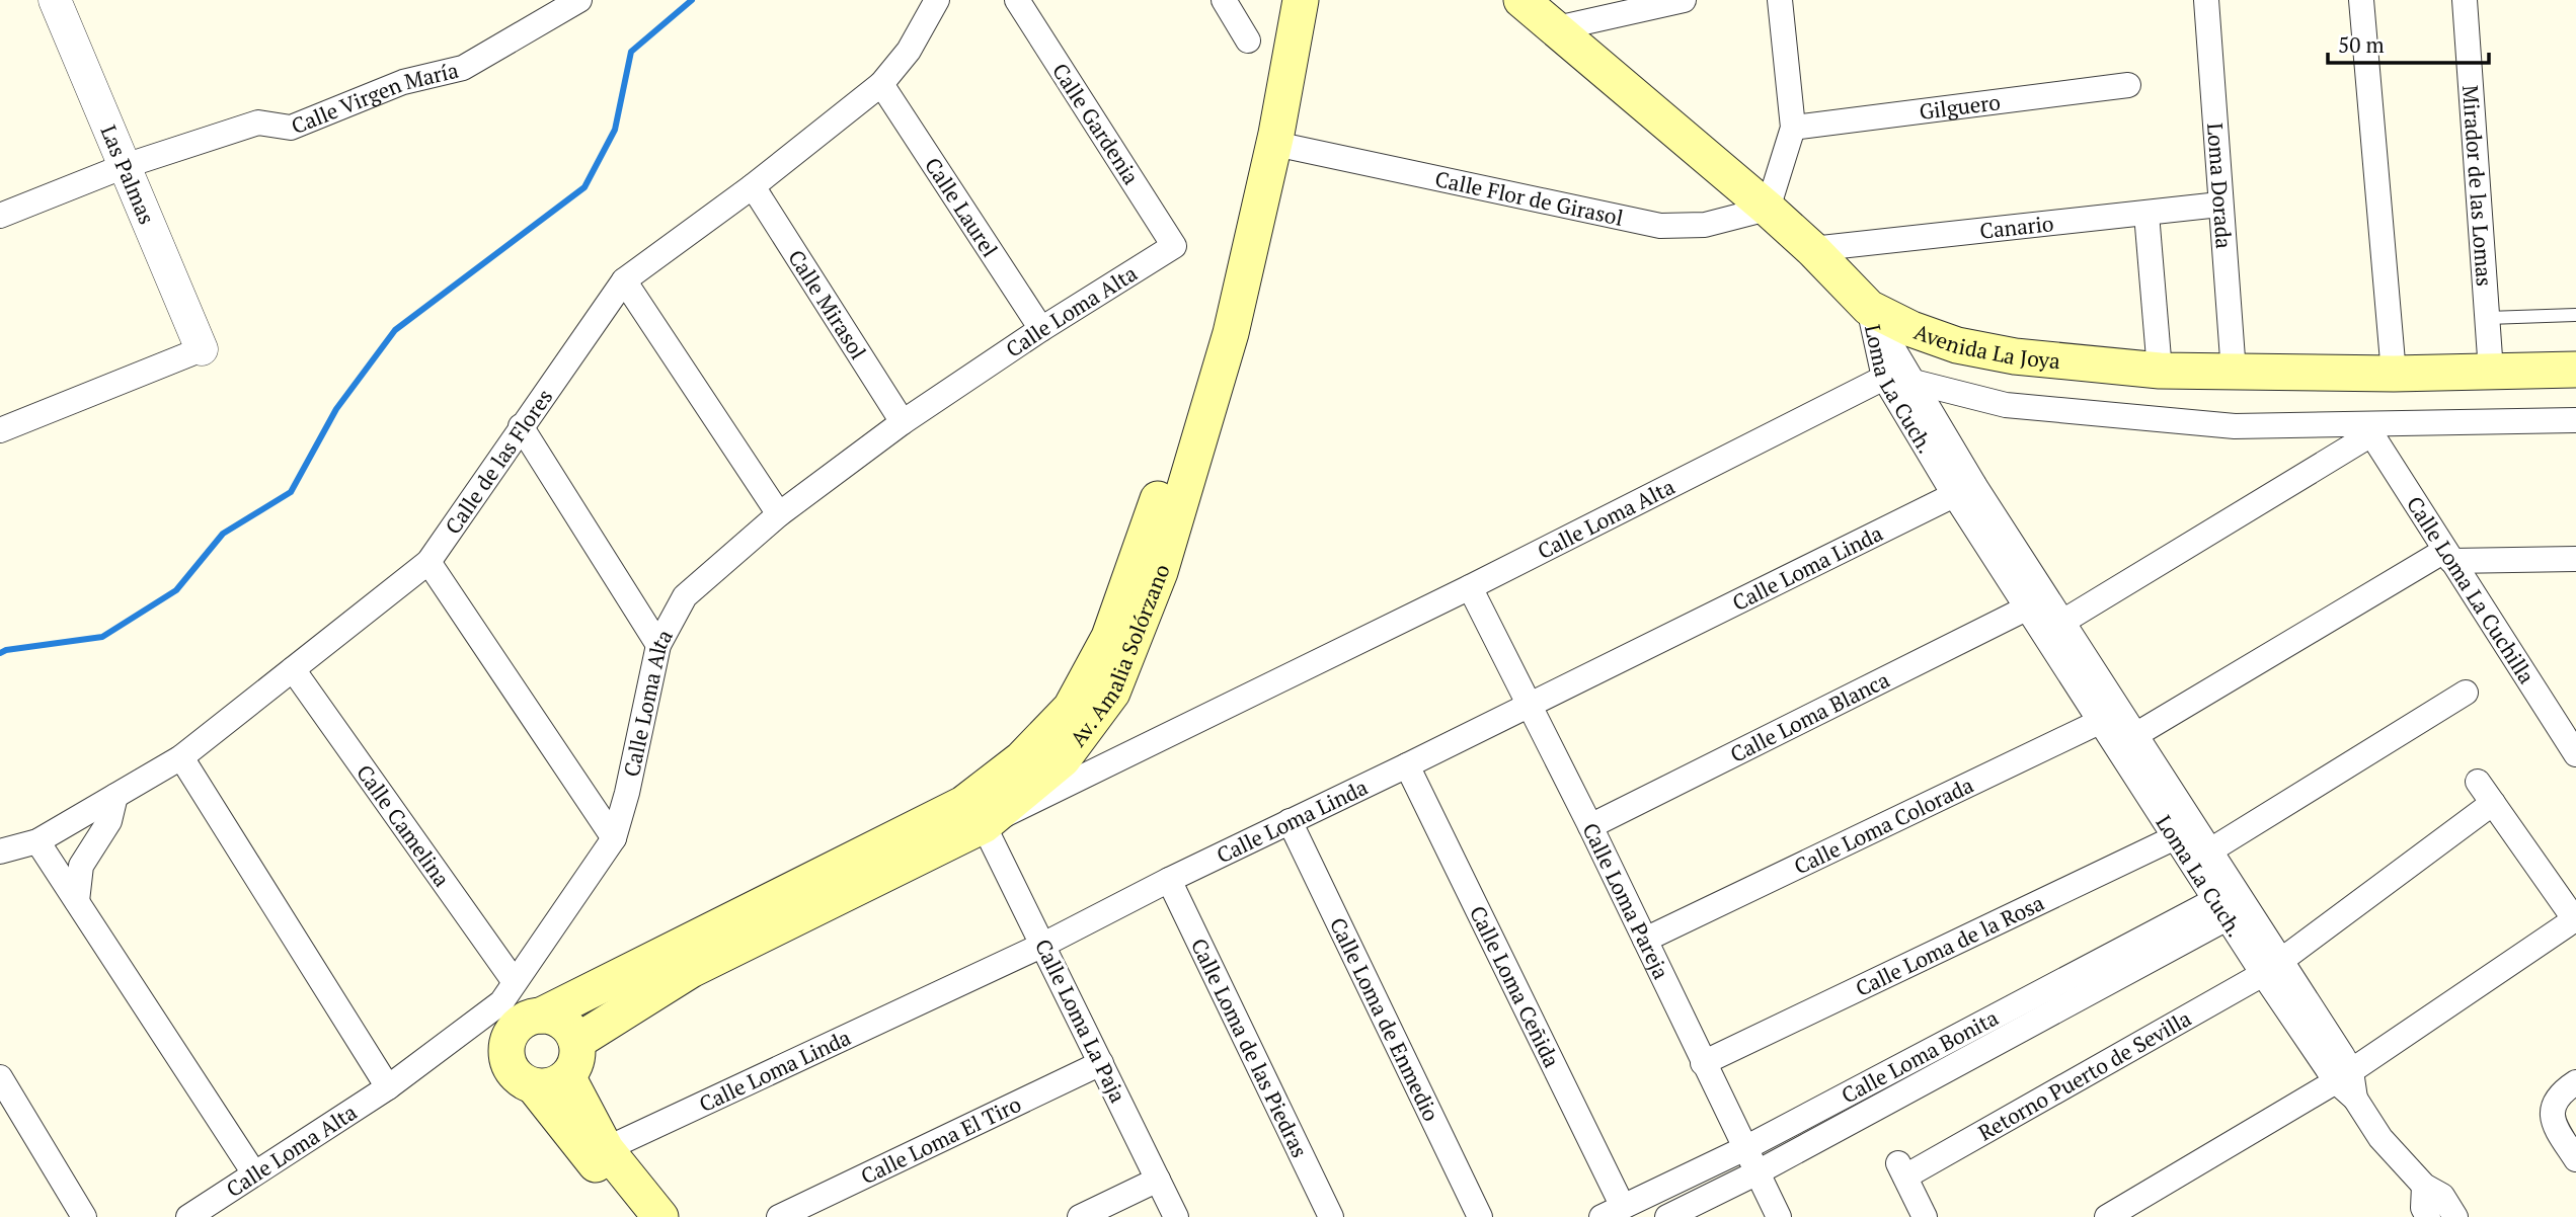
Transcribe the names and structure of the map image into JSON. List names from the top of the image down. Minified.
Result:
{"streets":{"main road":["Avenida La Joya","Av. Amalia Solórzano"],"street":["Calle Virgen María","Gilguero","Calle Gardenia","Las Palmas","Loma Dorada","Mirador de las Lomas","Calle Flor de Girasol","Calle Laurel","Canario","Calle Mirasol","Calle Loma Alta","Loma La Cuch.","Calle de las Flores","Calle Loma Linda","Calle Loma La Cuchilla","Calle Loma Blanca","Calle Camelina","Calle Loma Colorada","Calle Loma Pareja","Calle Loma de la Rosa","Calle Loma Ceñida","Calle Loma de Enmedio","Calle Loma La Paja","Calle Loma de las Piedras","Calle Loma Bonita","Retorno Puerto de Sevilla","Calle Loma El Tiro"]},"crossings":[["Calle Virgen María","Las Palmas"],["Calle Gardenia","Calle Loma Alta"],["Loma Dorada","Canario"],["Loma Dorada","Avenida La Joya"],["Mirador de las Lomas","Avenida La Joya"],["Calle Flor de Girasol","Avenida La Joya"],["Calle Laurel","Calle Loma Alta"],["Calle Laurel","Calle de las Flores"],["Canario","Avenida La Joya"],["Calle Mirasol","Calle Loma Alta"],["Calle Mirasol","Calle de las Flores"],["Calle Loma Alta","Loma La Cuch."],["Calle Loma Alta","Av. Amalia Solórzano"],["Calle Loma Alta","Calle Camelina"],["Calle Loma Alta","Calle Loma Pareja"],["Calle Loma Alta","Calle Loma La Paja"],["Avenida La Joya","Loma La Cuch."],["Loma La Cuch.","Calle Loma Linda"],["Loma La Cuch.","Calle Loma Blanca"],["Loma La Cuch.","Calle Loma Colorada"],["Loma La Cuch.","Calle Loma de la Rosa"],["Loma La Cuch.","Calle Loma Bonita"],["Loma La Cuch.","Retorno Puerto de Sevilla"],["Calle de las Flores","Calle Camelina"],["Calle Loma Linda","Calle Loma Pareja"],["Calle Loma Linda","Calle Loma Ceñida"],["Calle Loma Linda","Calle Loma de Enmedio"],["Calle Loma Linda","Calle Loma La Paja"],["Calle Loma Linda","Calle Loma de las Piedras"],["Av. Amalia Solórzano","Calle Loma La Paja"],["Calle Loma Blanca","Calle Loma Pareja"],["Calle Loma Colorada","Calle Loma Pareja"],["Calle Loma Pareja","Calle Loma de la Rosa"],["Calle Loma Pareja","Calle Loma Bonita"],["Calle Loma Ceñida","Calle Loma Bonita"],["Calle Loma La Paja","Calle Loma El Tiro"]],"scale_bar":"50 m"}
